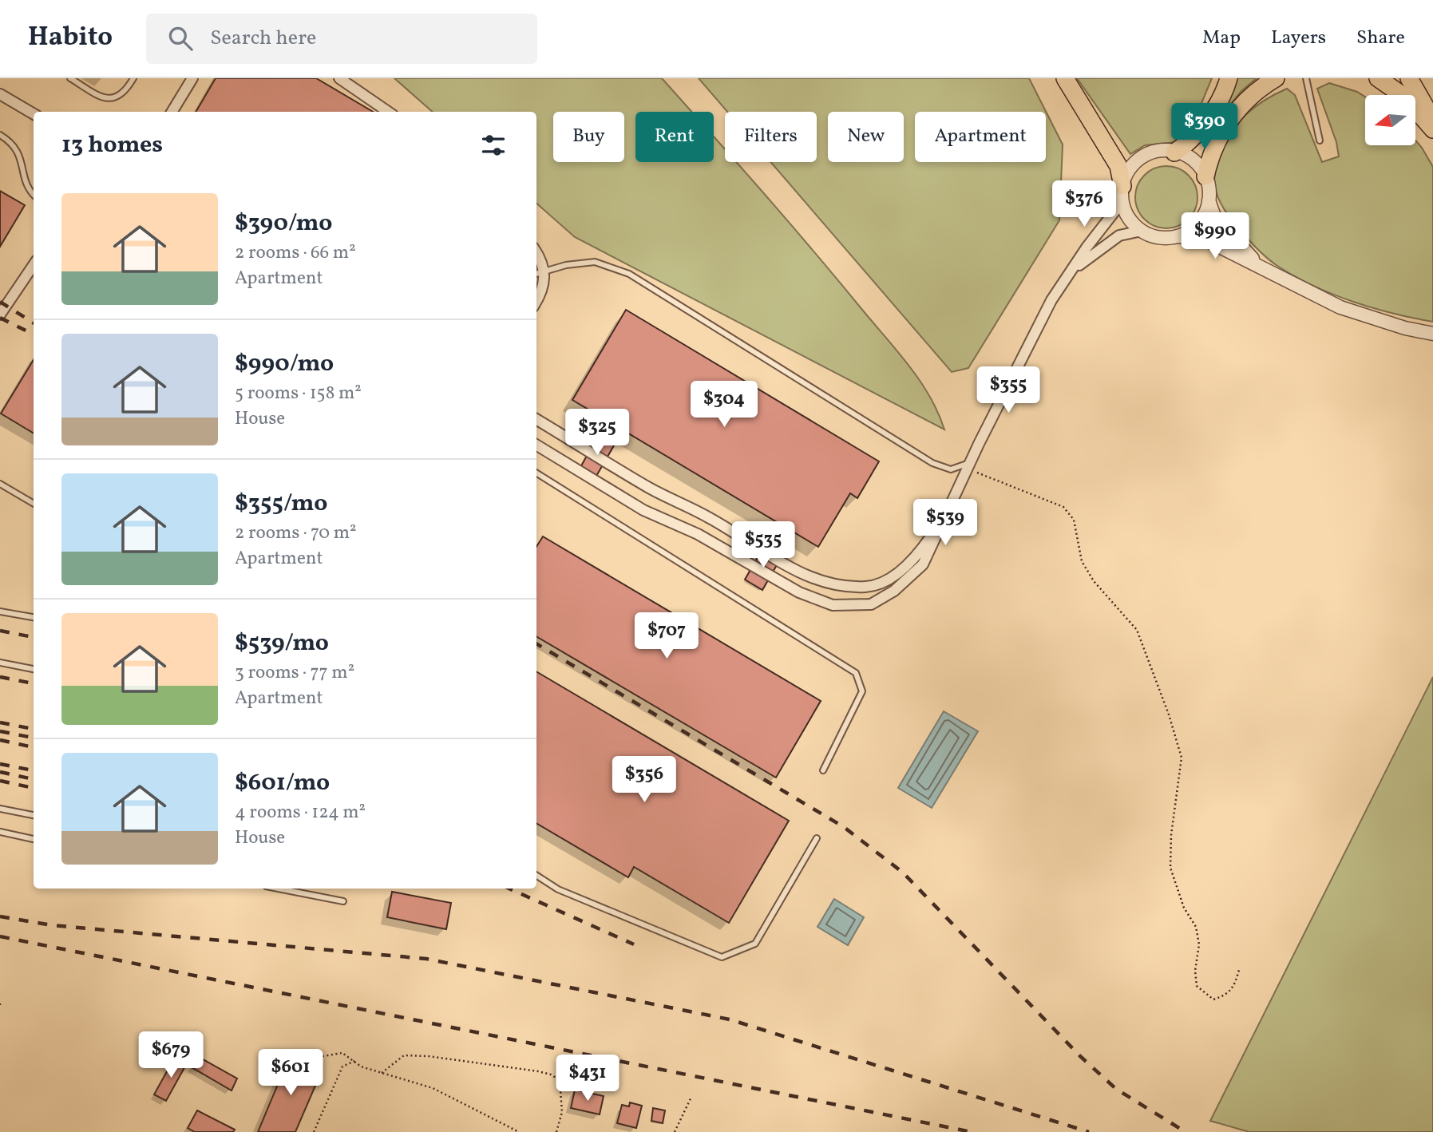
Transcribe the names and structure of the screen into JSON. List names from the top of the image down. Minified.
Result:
{"north":"left","page":{"header":"Habito","search":"Search here","nav":["Map","Layers","Share"],"price":["$390","$376","$990","$355","$304","$325","$539","$535","$707","$356","$679","$601","$431"],"chip":["Buy","Rent","Filters","New","Apartment"],"heading":"13 homes","list":[{"name":"$390/mo","note":"2 rooms · 66 m² · Apartment"},{"name":"$990/mo","note":"5 rooms · 158 m² · House"},{"name":"$355/mo","note":"2 rooms · 70 m² · Apartment"},{"name":"$539/mo","note":"3 rooms · 77 m² · Apartment"},{"name":"$601/mo","note":"4 rooms · 124 m² · House"}]}}
